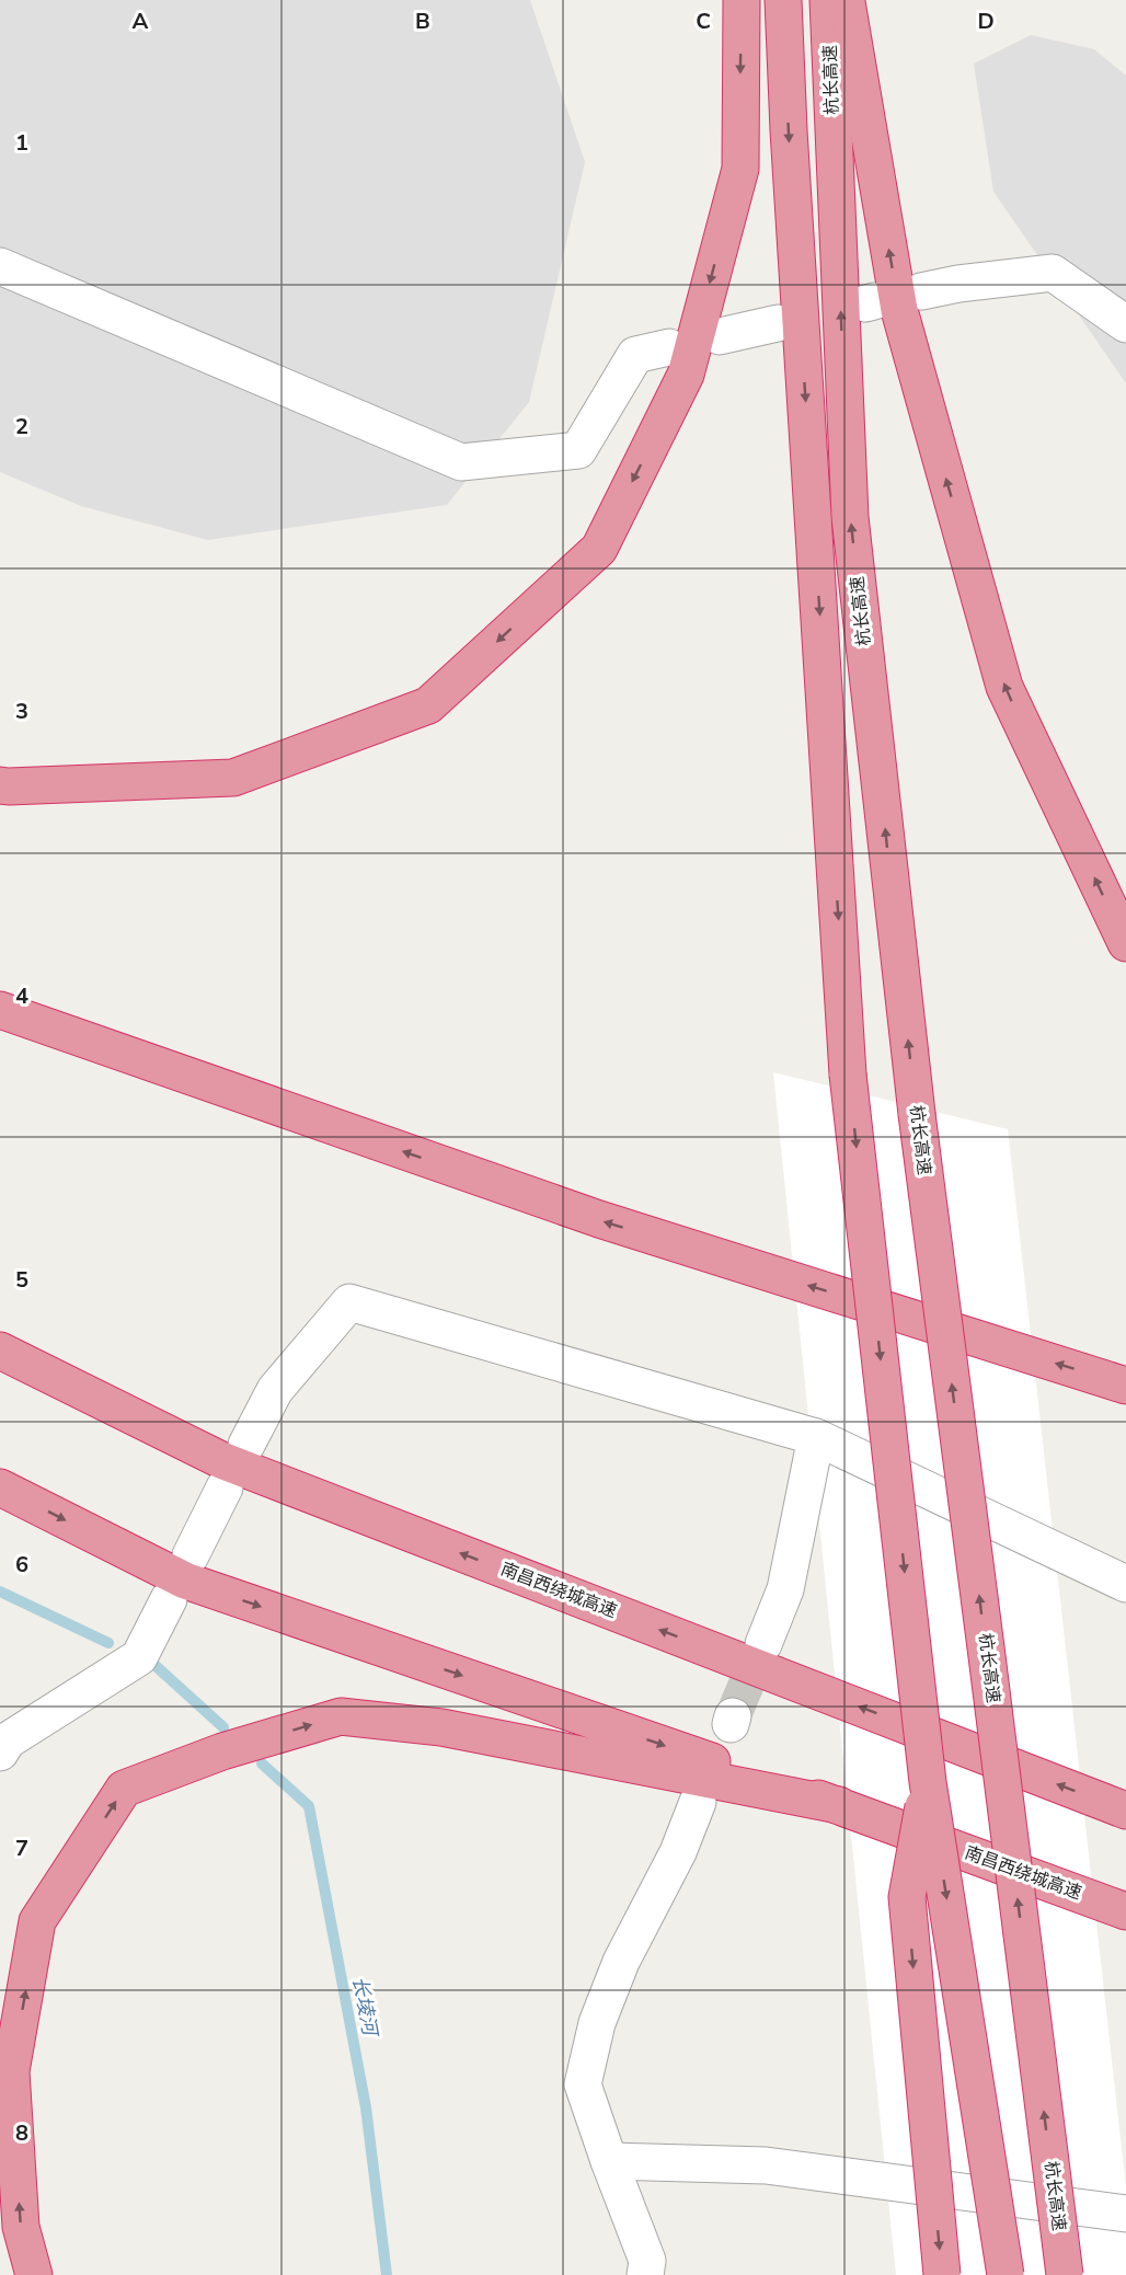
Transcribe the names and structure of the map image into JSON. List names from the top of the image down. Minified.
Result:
{"streets":{"highway":["杭长高速","南昌西绕城高速"]},"water":["长堎河"],"grid":{"columns":["A","B","C","D"],"rows":["1","2","3","4","5","6","7","8"]}}
